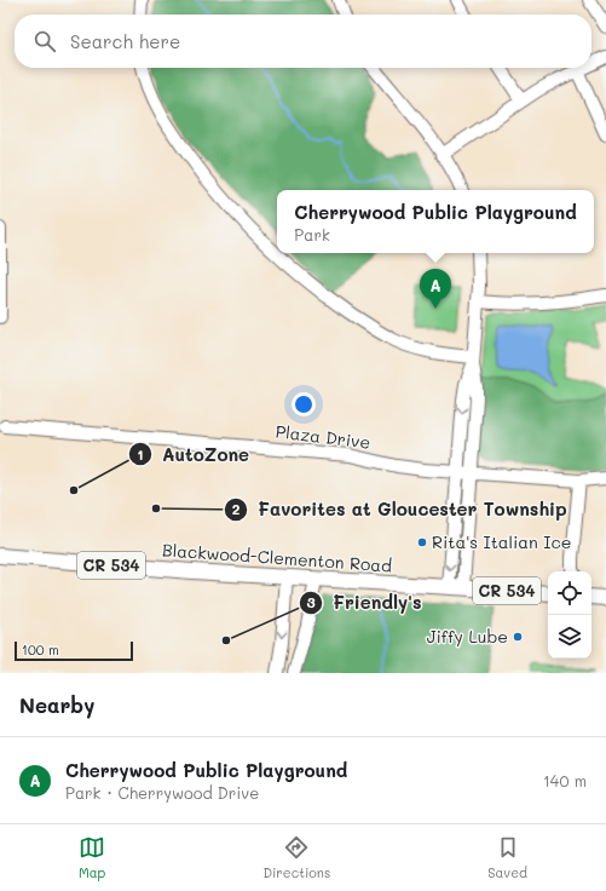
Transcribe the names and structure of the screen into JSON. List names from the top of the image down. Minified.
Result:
{"streets":{"main road":["Blackwood-Clementon Road","CR 534"],"street":["Plaza Drive"]},"places":["AutoZone","Favorites at Gloucester Township","Rita's Italian Ice","Jiffy Lube","Friendly's"],"scale_bar":"100 m","page":{"search":"Search here","popup":["Cherrywood Public Playground","Park"],"pins":"A","scale":"100 m","heading":"Nearby","list":[{"mark":"A","name":"Cherrywood Public Playground","note":"Park · Cherrywood Drive","value":"140 m"}],"nav":["Map","Directions","Saved"]}}
